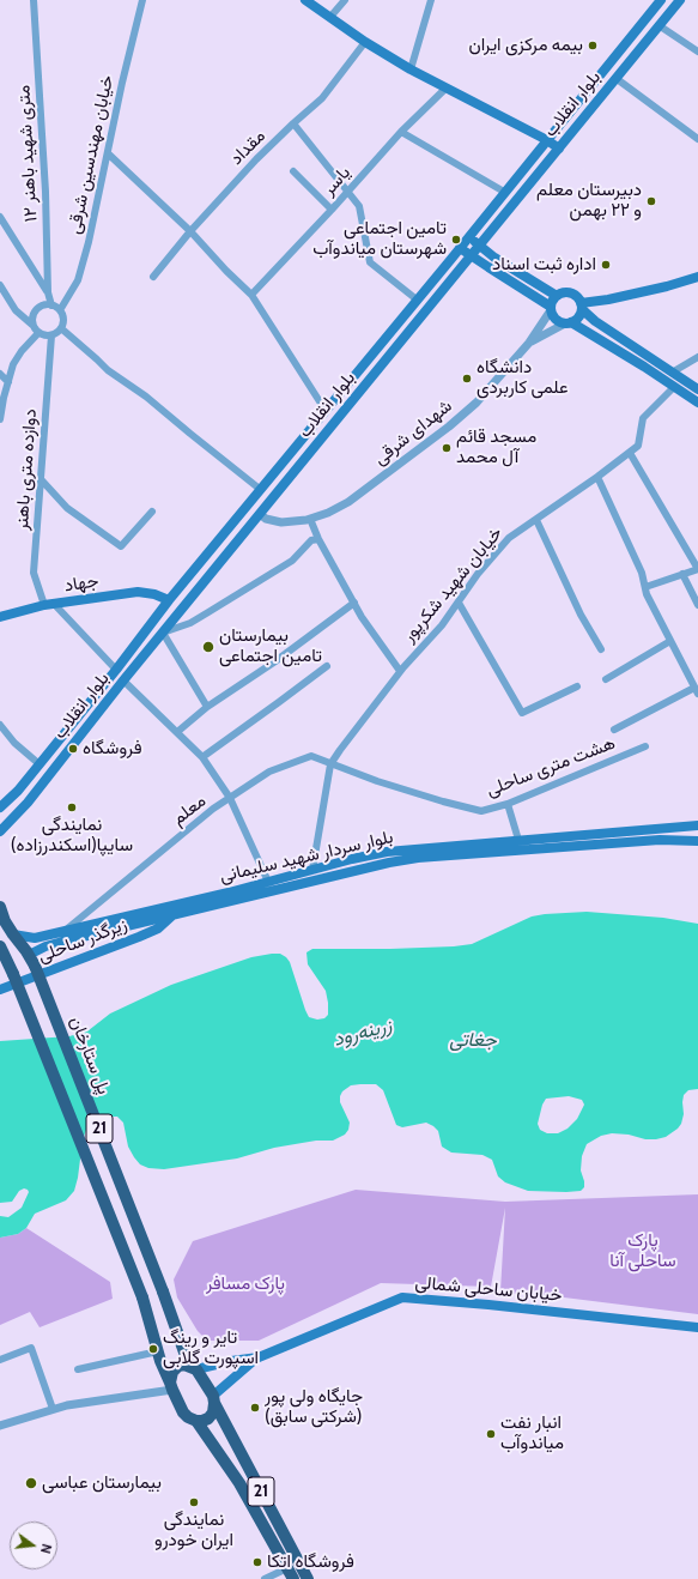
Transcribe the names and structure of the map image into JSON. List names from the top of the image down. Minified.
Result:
{"streets":{"highway":["پل ستارخان","21"],"main road":["بلوار انقلاب","جهاد","بلوار سردار شهید سلیمانی","زیرگذر ساحلی","خیابان ساحلی شمالی"],"street":["مقداد","۱۲ متری شهید باهنر","خیابان مهندسین شرقی","یاسر","شهدای شرقی","دوازده متری باهنر","خیابان شهید شکرپور","هشت متری ساحلی","معلم"]},"crossings":[["بلوار انقلاب","شهدای شرقی"],["بلوار انقلاب","جهاد"],["۱۲ متری شهید باهنر","خیابان مهندسین شرقی"],["۱۲ متری شهید باهنر","دوازده متری باهنر"],["خیابان مهندسین شرقی","دوازده متری باهنر"],["دوازده متری باهنر","جهاد"],["خیابان شهید شکرپور","هشت متری ساحلی"],["خیابان شهید شکرپور","معلم"],["هشت متری ساحلی","معلم"],["معلم","بلوار سردار شهید سلیمانی"],["بلوار سردار شهید سلیمانی","زیرگذر ساحلی"],["بلوار سردار شهید سلیمانی","پل ستارخان"],["بلوار سردار شهید سلیمانی","21"],["پل ستارخان","21"]],"water":["زرینه‌رود","جغاتی"],"parks":["پارک ساحلی آنا","پارک مسافر"],"places":["بیمه مرکزی ایران","دبیرستان معلم و ۲۲ بهمن","تامین اجتماعی شهرستان میاندوآب","اداره ثبت اسناد","دانشگاه علمی کاربردی","مسجد قائم آل محمد","بیمارستان تامین اجتماعی","فروشگاه","نمایندگی سایپا(اسکندرزاده)","تایر و رینگ اسپورت گلابی","جایگاه ولی پور (شرکتی سابق)","انبار نفت میاندوآب","بیمارستان عباسی","نمایندگی ایران خودرو","فروشگاه اتکا"],"north":"right"}
